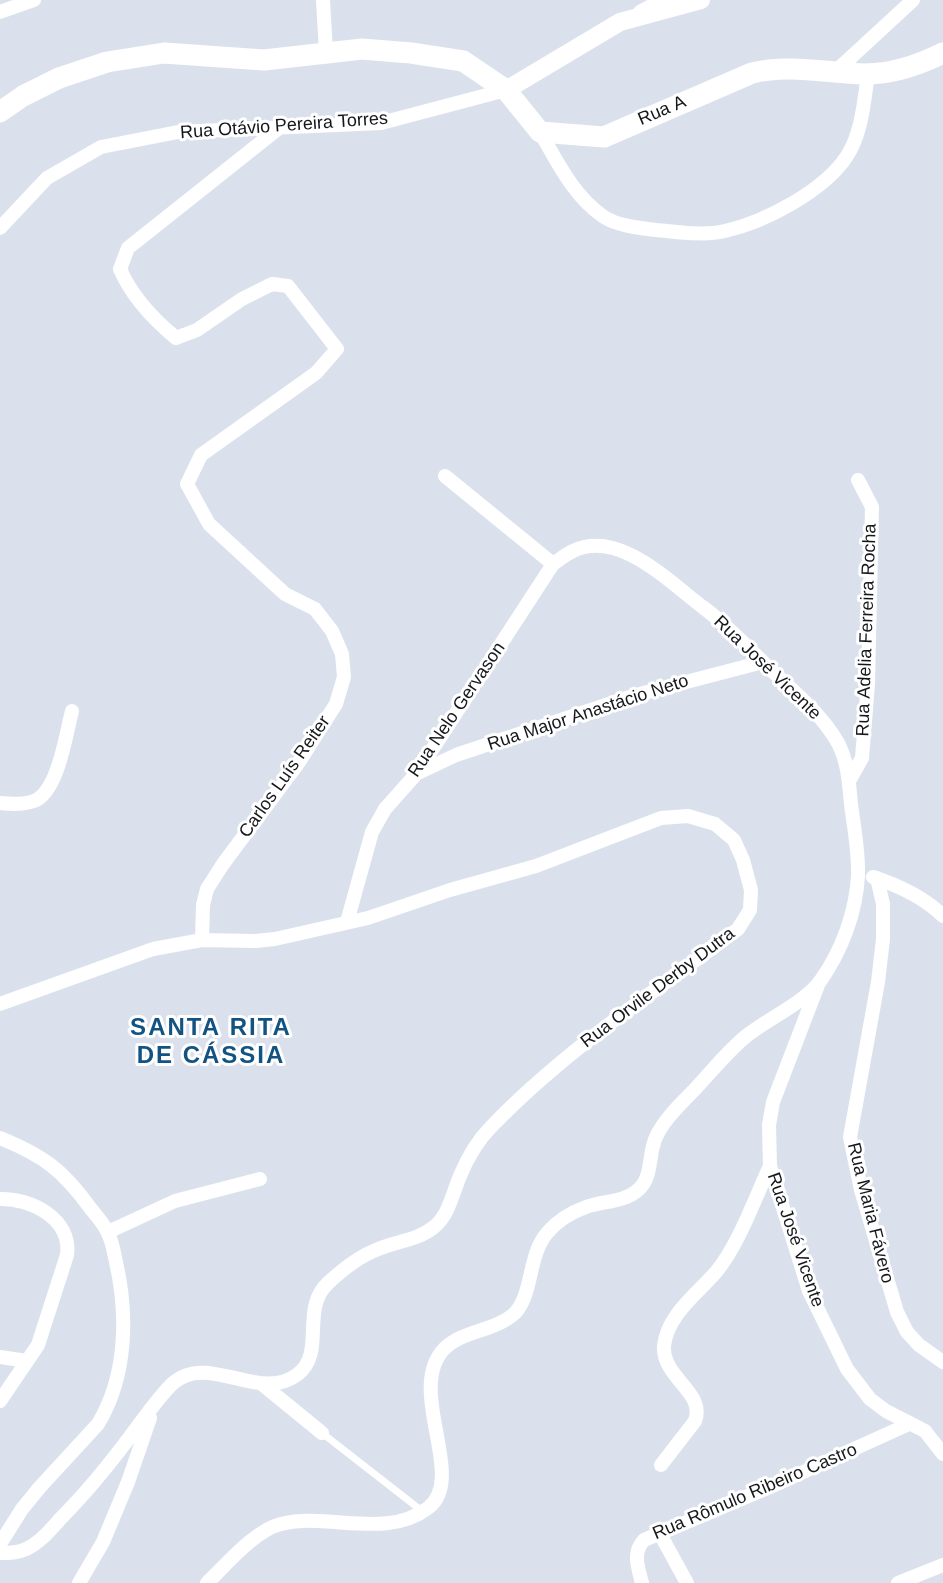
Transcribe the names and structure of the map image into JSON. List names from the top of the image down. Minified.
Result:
{"streets":{"main road":["Rua A"],"street":["Rua Otávio Pereira Torres","Rua Adelia Ferreira Rocha","Rua José Vicente","Rua Nelo Gervason","Rua Major Anastácio Neto","Carlos Luís Reiter","Rua Orvile Derby Dutra","Rua Maria Fávero","Rua Rômulo Ribeiro Castro"]},"crossings":[["Rua Otávio Pereira Torres","Carlos Luís Reiter"],["Rua Adelia Ferreira Rocha","Rua José Vicente"],["Rua José Vicente","Rua Nelo Gervason"],["Rua José Vicente","Rua Major Anastácio Neto"],["Rua José Vicente","Rua Rômulo Ribeiro Castro"],["Rua Nelo Gervason","Rua Major Anastácio Neto"],["Rua Nelo Gervason","Rua Orvile Derby Dutra"],["Carlos Luís Reiter","Rua Orvile Derby Dutra"]],"districts":["SANTA RITA DE CÁSSIA"]}
